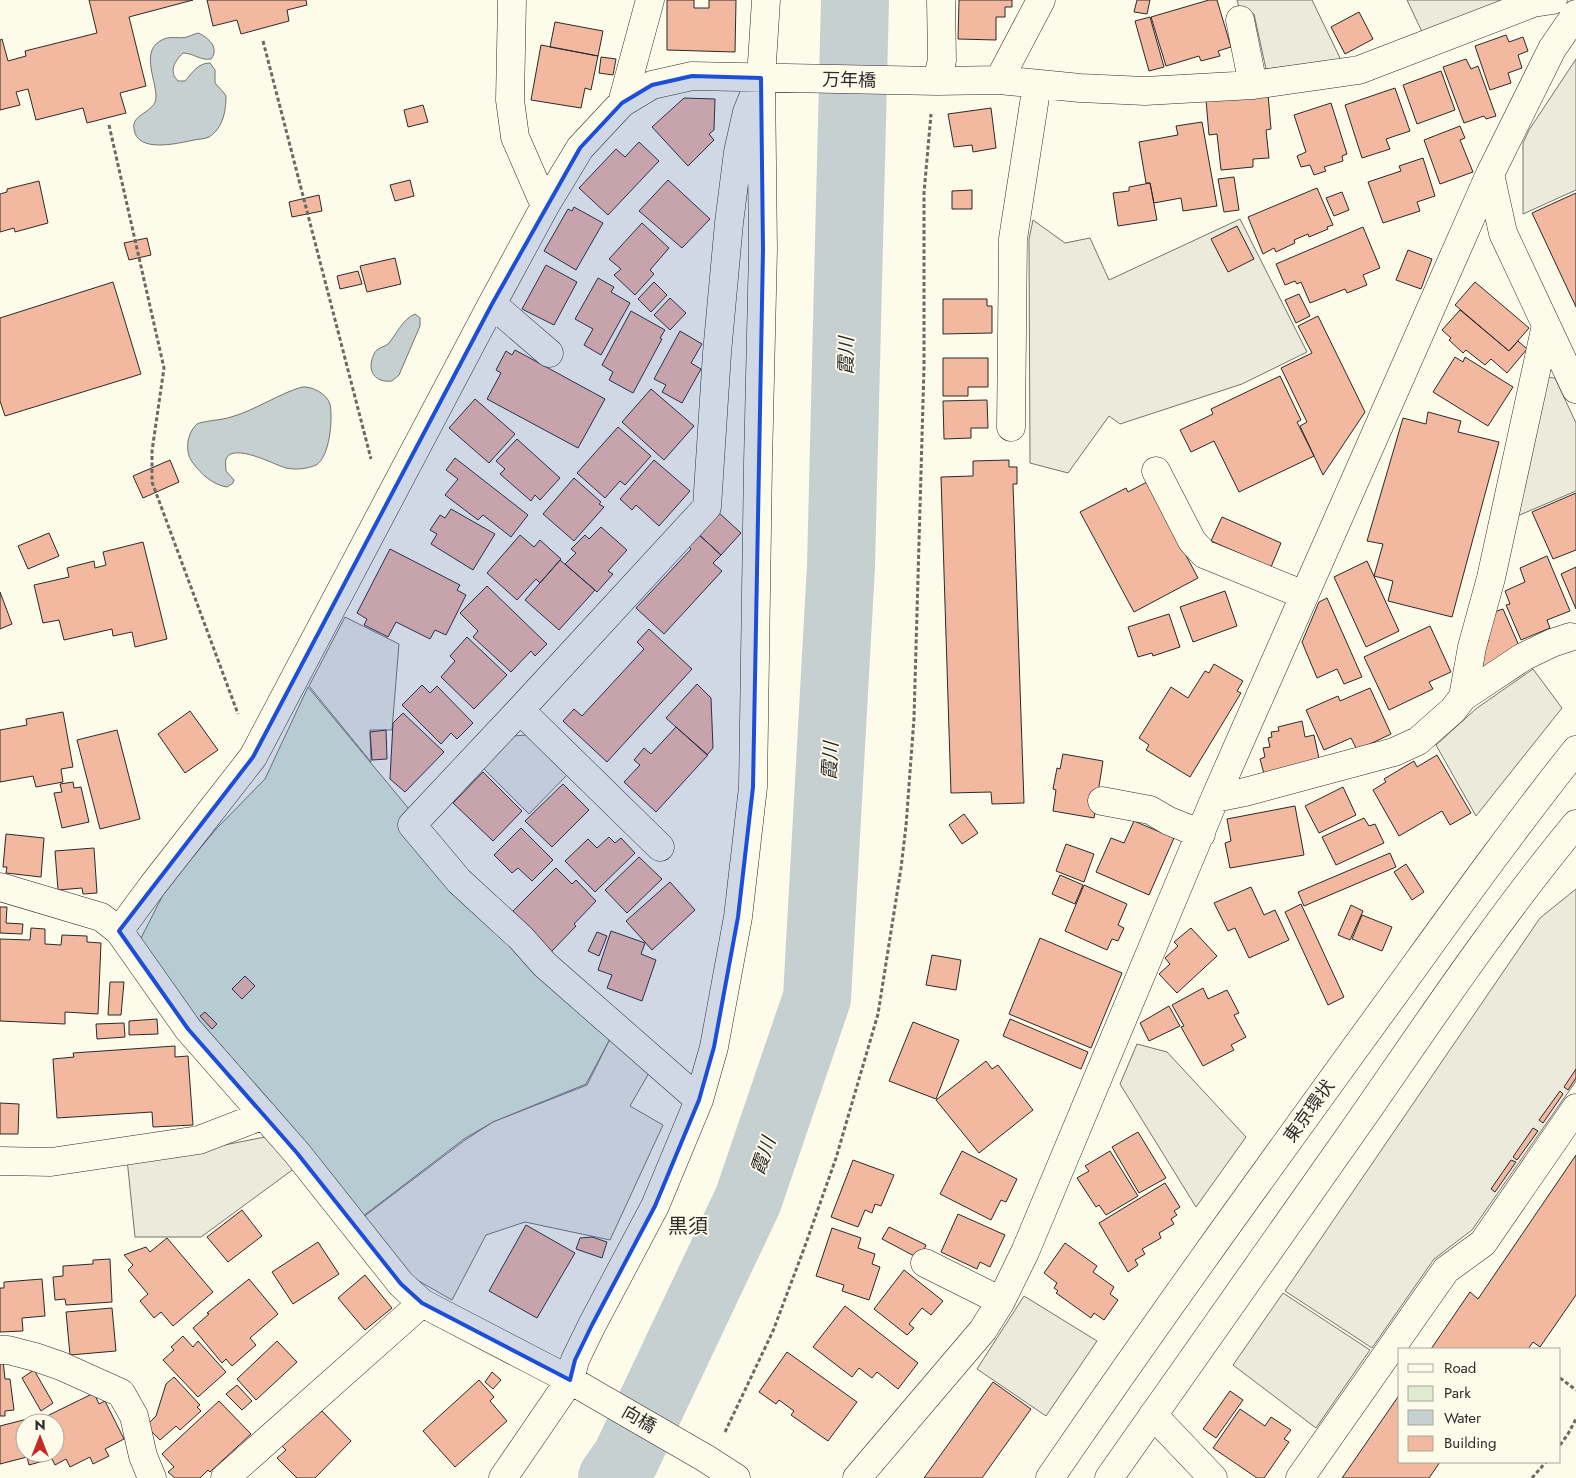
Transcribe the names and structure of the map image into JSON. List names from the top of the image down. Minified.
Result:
{"streets":{"main road":["万年橋","東京環状","向橋"]},"districts":["黒須"],"water":["霞川"],"legend":["Road","Park","Water","Building"],"north":"top"}
